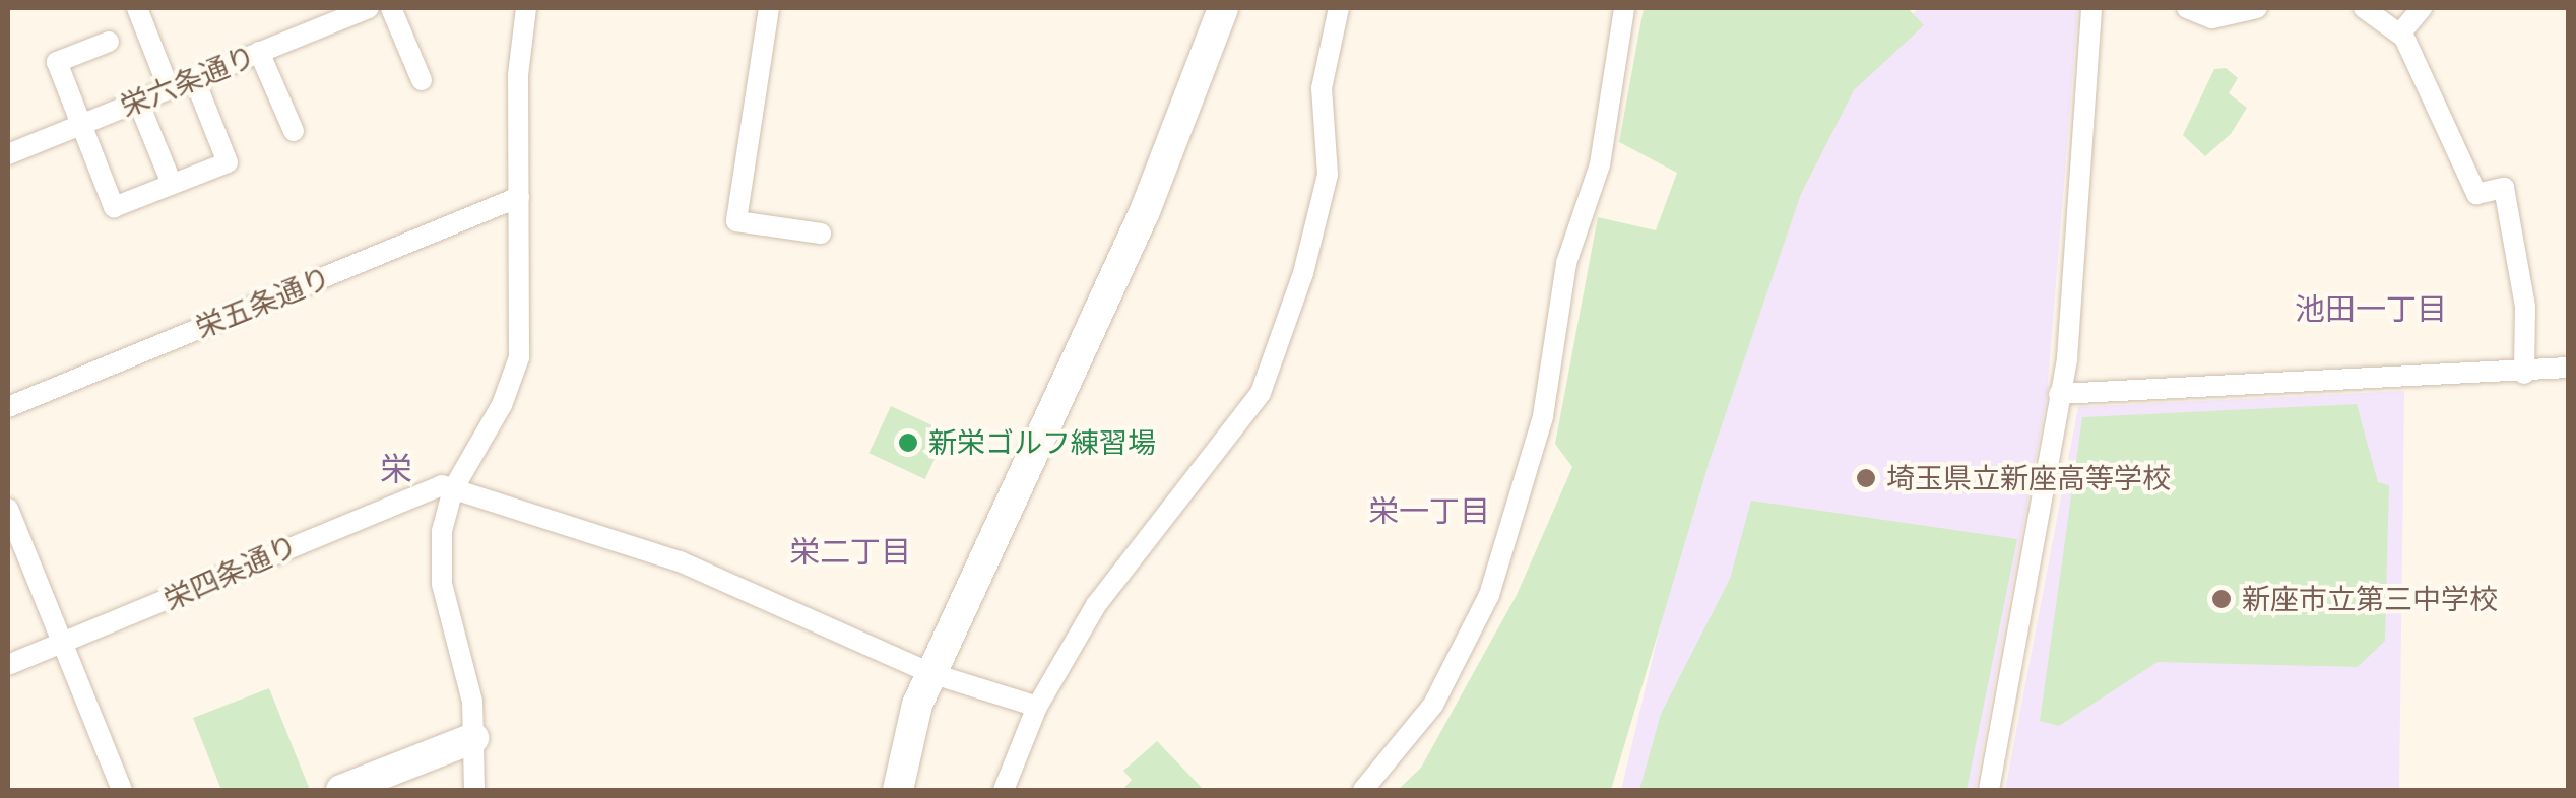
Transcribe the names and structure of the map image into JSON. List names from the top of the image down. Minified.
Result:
{"streets":{"street":["栄六条通り","栄五条通り","栄四条通り"]},"districts":["池田一丁目","栄","栄一丁目","栄二丁目"],"places":["新栄ゴルフ練習場","埼玉県立新座高等学校","新座市立第三中学校"]}
